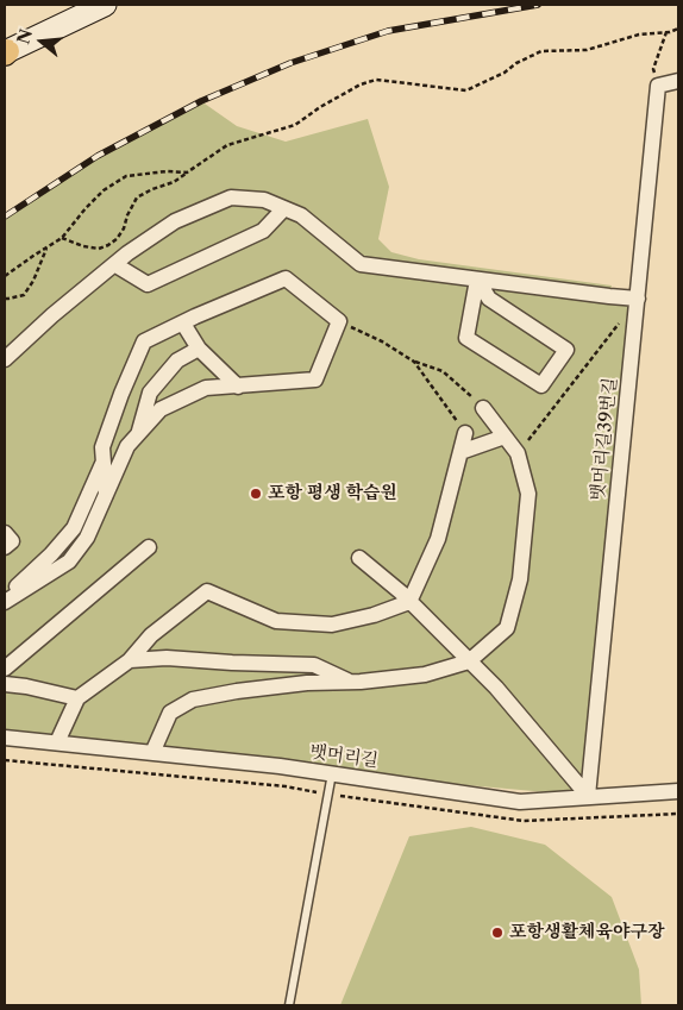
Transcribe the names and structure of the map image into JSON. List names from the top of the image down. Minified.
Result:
{"streets":{"street":["뱃머리길39번길","뱃머리길"]},"crossings":[["뱃머리길39번길","뱃머리길"]],"places":["포항 평생 학습원","포항생활체육야구장"],"north":"left"}
